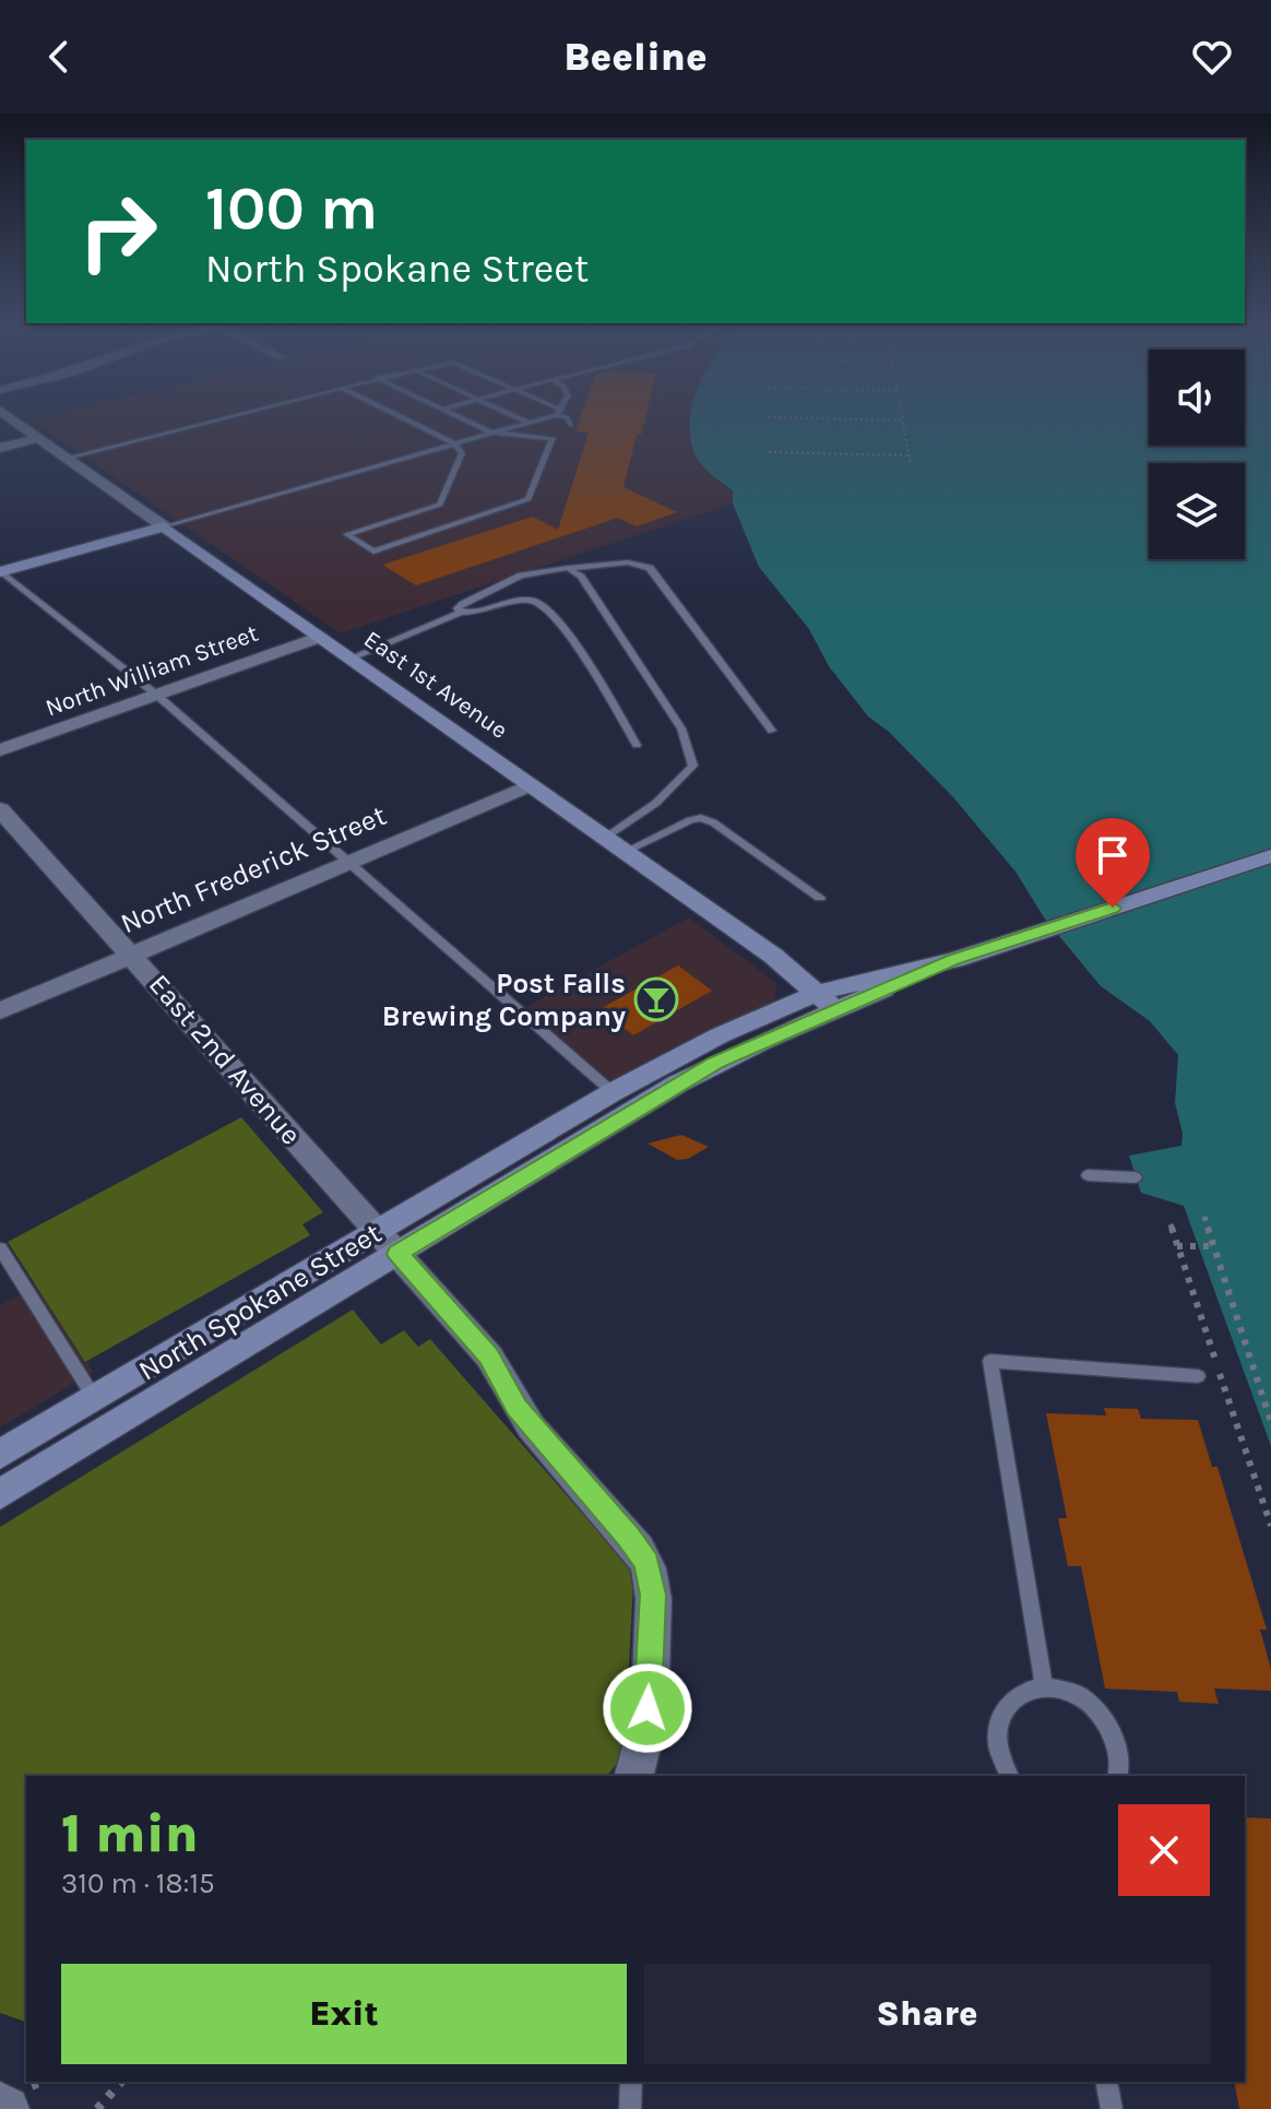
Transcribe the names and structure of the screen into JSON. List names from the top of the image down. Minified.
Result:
{"streets":{"main road":["East 1st Avenue","North Spokane Street"],"street":["North William Street","North Frederick Street","East 2nd Avenue"]},"crossings":[["North William Street","East 1st Avenue"],["East 1st Avenue","North Frederick Street"],["East 1st Avenue","North Spokane Street"],["North Frederick Street","East 2nd Avenue"],["East 2nd Avenue","North Spokane Street"]],"places":{"bar":["Post Falls Brewing Company"]},"page":{"header":"Beeline","turn":["100 m","North Spokane Street"],"heading":["1 min","310 m · 18:15"],"buttons":["Exit","Share"]}}
